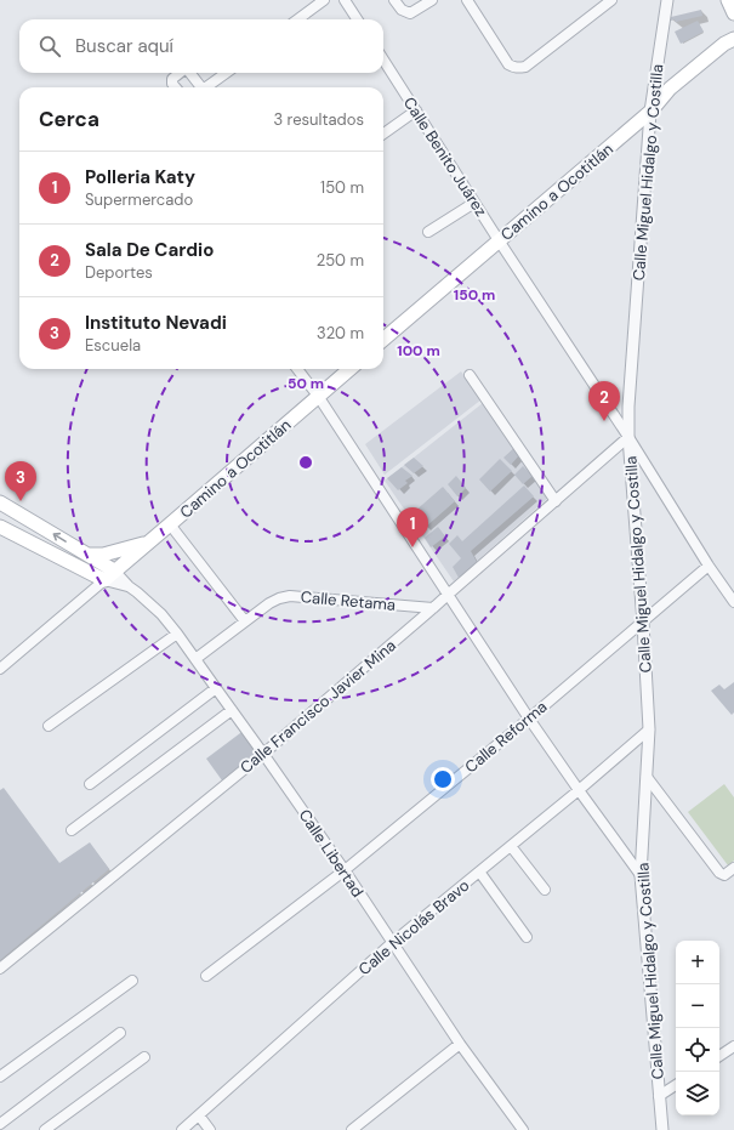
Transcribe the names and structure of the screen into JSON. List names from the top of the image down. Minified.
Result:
{"streets":{"main road":["Camino a Ocotitlán"],"street":["Calle Benito Juárez","Calle Miguel Hidalgo y Costilla","Calle Retama","Calle Francisco Javier Mina","Calle Reforma","Calle Libertad","Calle Nicolás Bravo"]},"crossings":[["Calle Benito Juárez","Calle Miguel Hidalgo y Costilla"],["Calle Benito Juárez","Camino a Ocotitlán"],["Calle Benito Juárez","Calle Francisco Javier Mina"],["Calle Benito Juárez","Calle Reforma"],["Calle Miguel Hidalgo y Costilla","Camino a Ocotitlán"],["Calle Miguel Hidalgo y Costilla","Calle Francisco Javier Mina"],["Calle Miguel Hidalgo y Costilla","Calle Reforma"],["Calle Miguel Hidalgo y Costilla","Calle Nicolás Bravo"],["Camino a Ocotitlán","Calle Libertad"],["Calle Retama","Calle Francisco Javier Mina"],["Calle Retama","Calle Libertad"],["Calle Francisco Javier Mina","Calle Libertad"],["Calle Reforma","Calle Libertad"],["Calle Libertad","Calle Nicolás Bravo"]],"page":{"search":"Buscar aquí","heading":["Cerca","3 resultados"],"list":[{"mark":"1","name":"Polleria Katy","note":"Supermercado","value":"150 m"},{"mark":"2","name":"Sala De Cardio","note":"Deportes","value":"250 m"},{"mark":"3","name":"Instituto Nevadi","note":"Escuela","value":"320 m"}],"pins":["2","3","1"],"map_buttons":["+","−"]},"rings":["150 m","100 m","50 m"]}
